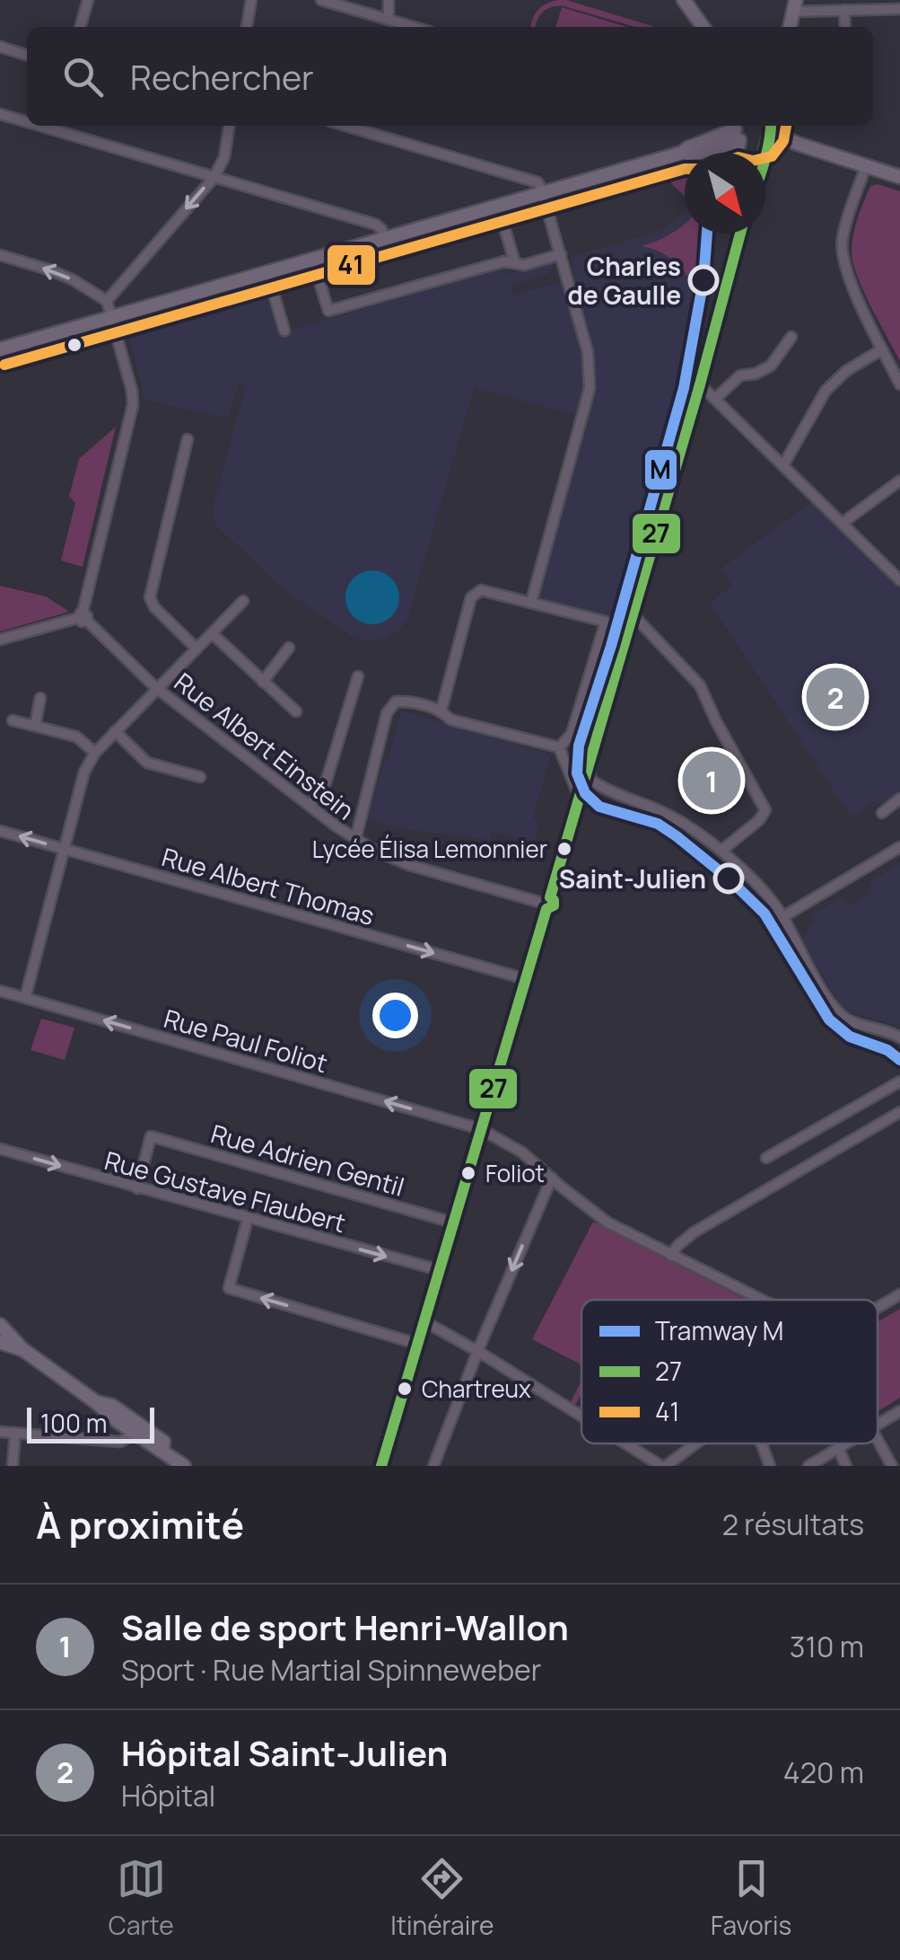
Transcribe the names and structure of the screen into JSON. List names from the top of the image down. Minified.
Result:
{"streets":{"street":["Rue Albert Einstein","Rue Albert Thomas","Rue Paul Foliot","Rue Adrien Gentil","Rue Gustave Flaubert"]},"crossings":[["Rue Adrien Gentil","Rue Gustave Flaubert"]],"one_way":["Rue Paul Foliot","Rue Gustave Flaubert"],"places":["Charles de Gaulle","Lycée Élisa Lemonnier","Saint-Julien","Foliot","Chartreux"],"lines":["transit line 27","transit line 41","tram line M"],"legend":["Tramway M","27","41"],"scale_bar":"100 m","north":"bottom right","page":{"search":"Rechercher","pins":["2","1"],"scale":"100 m","heading":["À proximité","2 résultats"],"list":[{"mark":"1","name":"Salle de sport Henri-Wallon","note":"Sport · Rue Martial Spinneweber","value":"310 m"},{"mark":"2","name":"Hôpital Saint-Julien","note":"Hôpital","value":"420 m"}],"nav":["Carte","Itinéraire","Favoris"]}}
